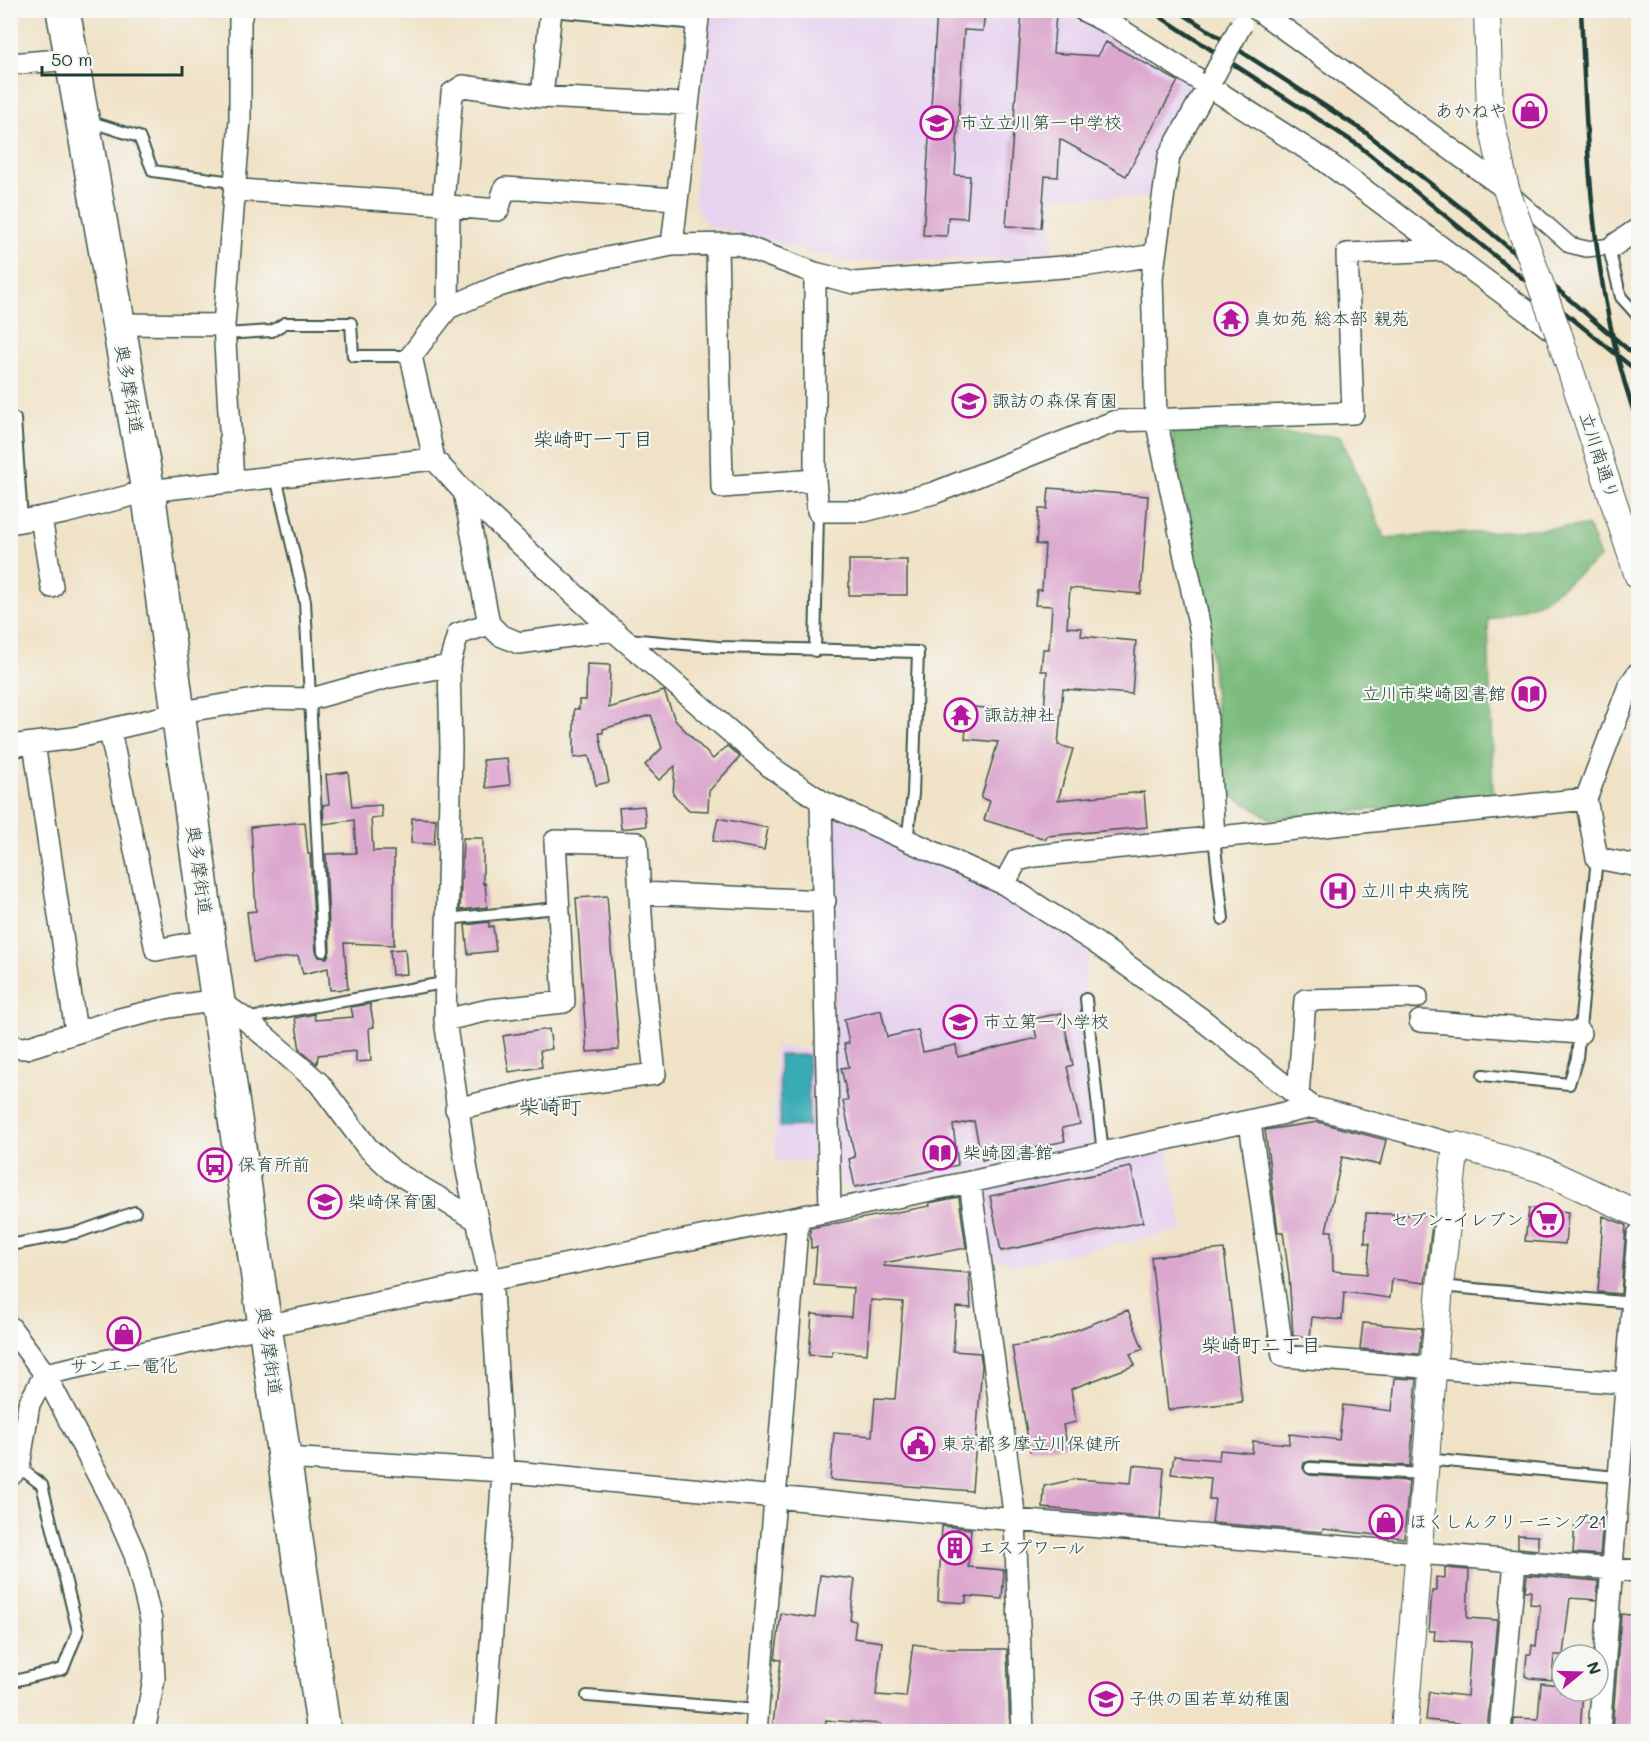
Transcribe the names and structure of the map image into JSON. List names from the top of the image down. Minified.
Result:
{"streets":{"main road":["奥多摩街道"],"street":["立川南通り"]},"districts":["柴崎町一丁目","柴崎町","柴崎町二丁目"],"places":{"shop":["あかねや","サンエー電化","ほくしんクリーニング21"],"school or university":["市立立川第一中学校","諏訪の森保育園","市立第一小学校","柴崎保育園","子供の国若草幼稚園"],"temple":["真如苑 総本部 親苑","諏訪神社"],"library":["立川市柴崎図書館","柴崎図書館"],"hospital":["立川中央病院"],"bus stop":["保育所前"],"supermarket":["セブン-イレブン"],"public building":["東京都多摩立川保健所"],"building":["エスプワール"]},"scale_bar":"50 m","north":"right"}
